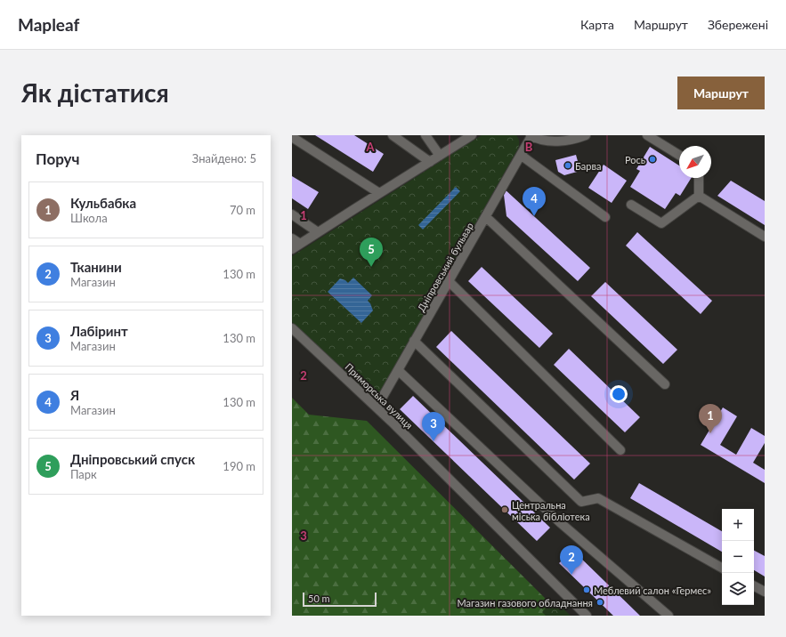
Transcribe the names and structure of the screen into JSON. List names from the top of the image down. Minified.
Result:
{"streets":{"street":["Дніпровський бульвар","Приморська вулиця"]},"crossings":[["Дніпровський бульвар","Приморська вулиця"]],"places":["Рось","Барва","Центральна міська бібліотека","Меблевий салон «Гермес»","Магазин газового обладнання"],"scale_bar":"50 m","north":"bottom left","page":{"header":"Mapleaf","nav":["Карта","Маршрут","Збережені"],"buttons":"Маршрут","title":"Як дістатися","heading":["Поруч","Знайдено: 5"],"list":[{"mark":"1","name":"Кульбабка","note":"Школа","value":"70 m"},{"mark":"2","name":"Тканини","note":"Магазин","value":"130 m"},{"mark":"3","name":"Лабіринт","note":"Магазин","value":"130 m"},{"mark":"4","name":"Я","note":"Магазин","value":"130 m"},{"mark":"5","name":"Дніпровський спуск","note":"Парк","value":"190 m"}],"pins":["4","5","1","3","2"],"map_buttons":["+","−"],"scale":"50 m"},"grid":{"columns":["A","B"],"rows":["1","2","3"]}}
